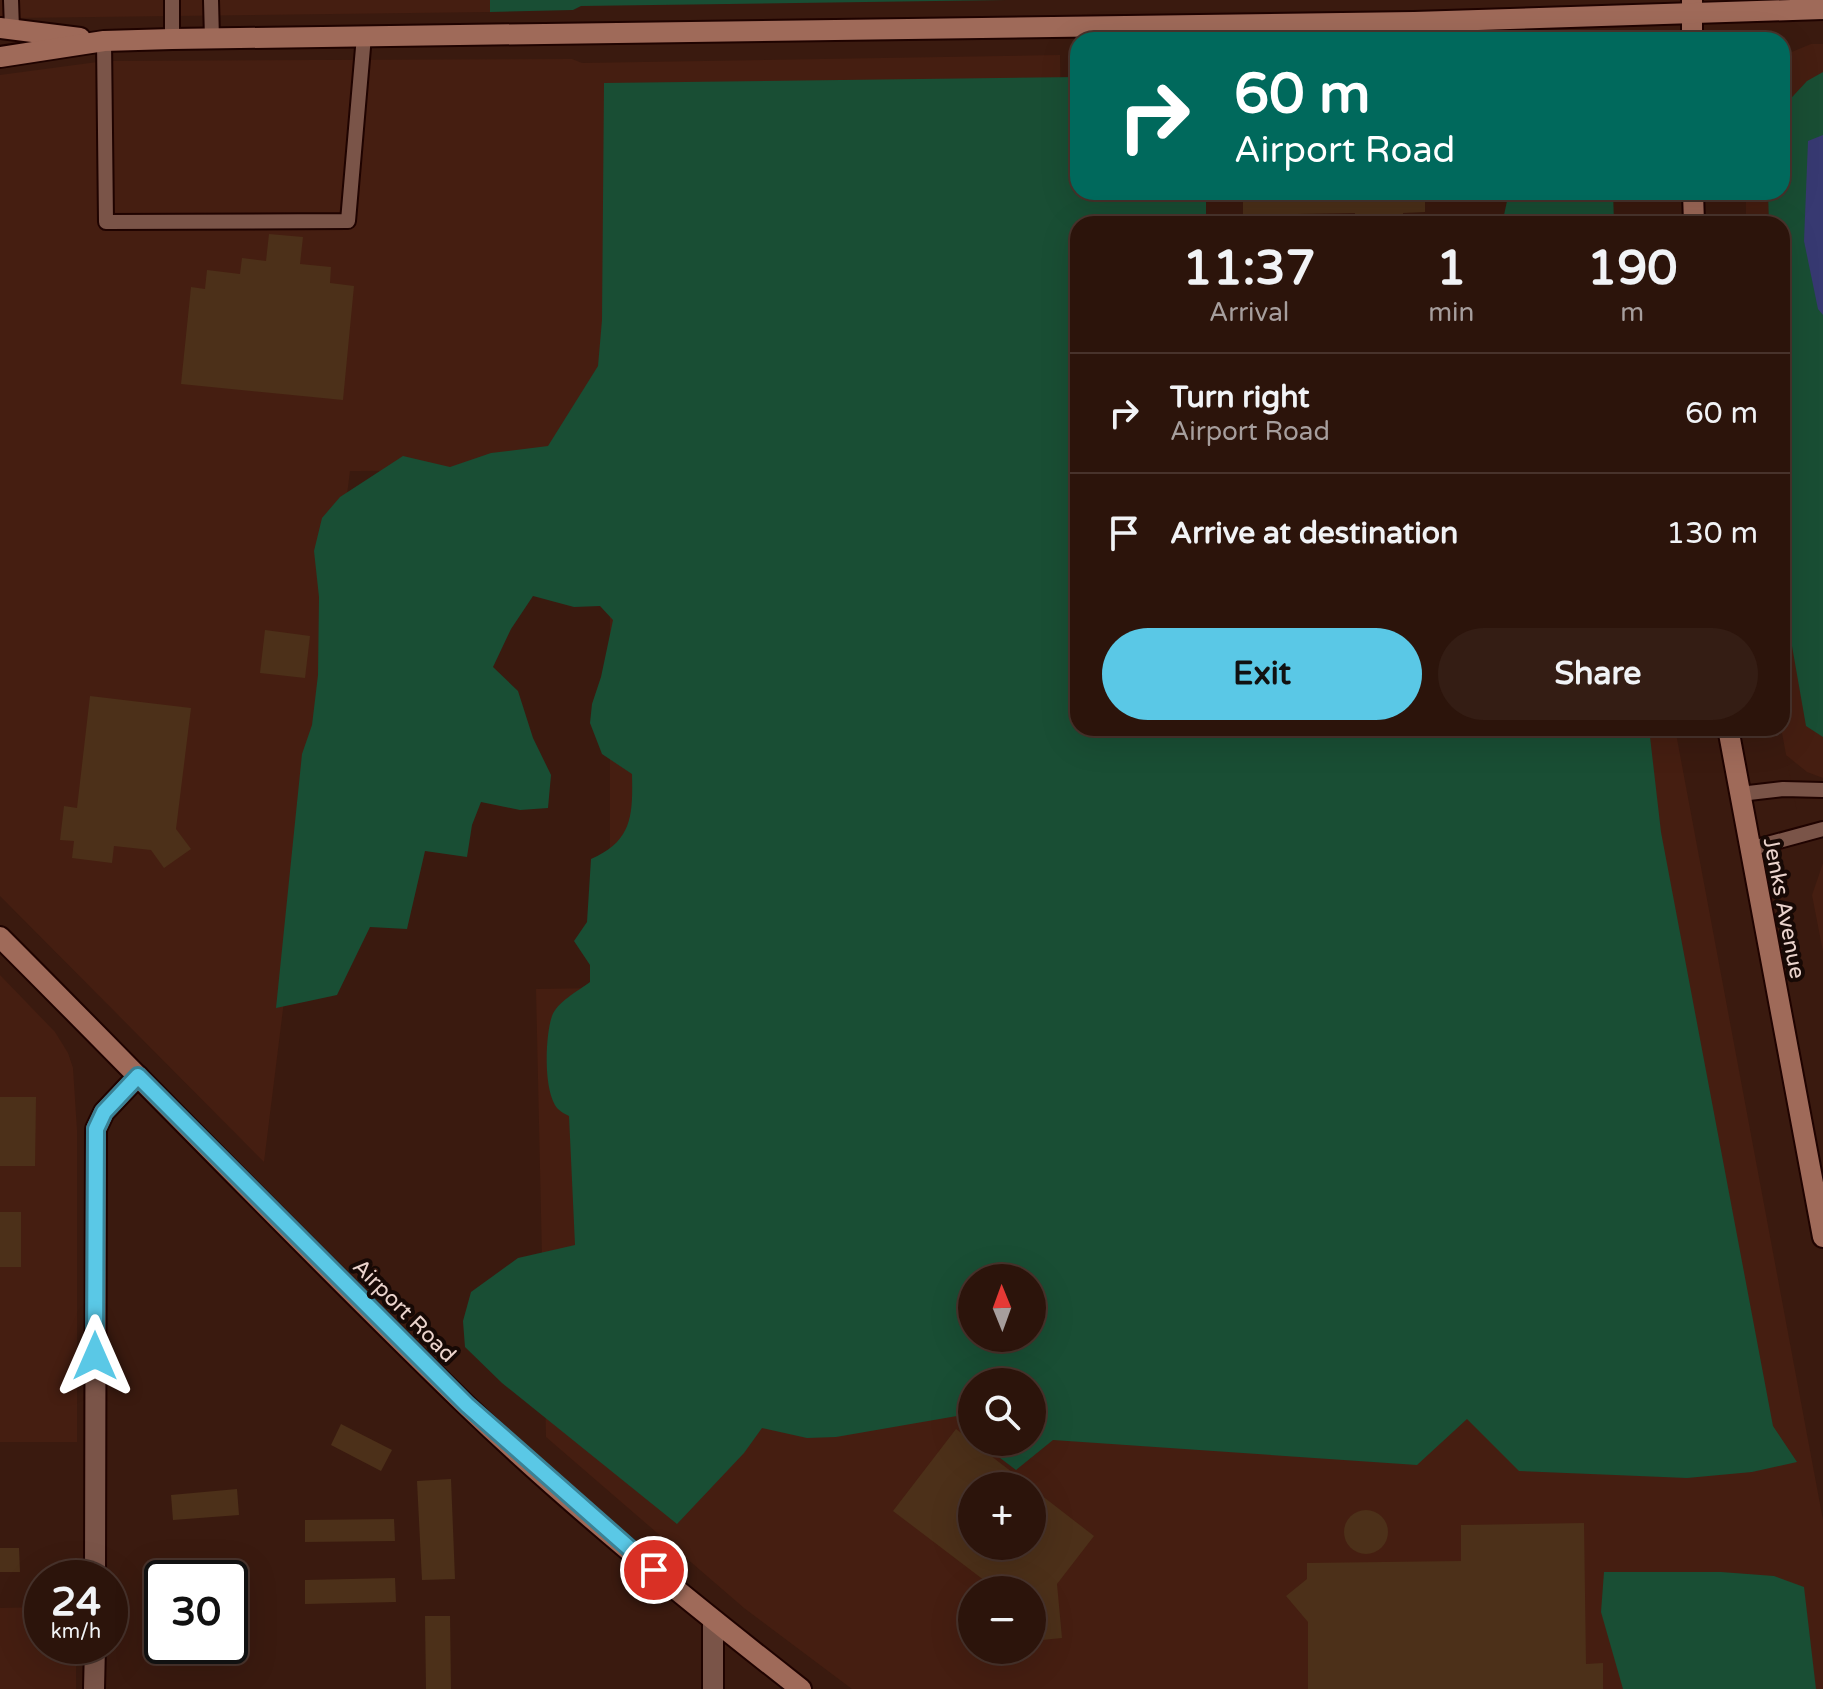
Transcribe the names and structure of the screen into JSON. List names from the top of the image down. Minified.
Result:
{"streets":{"main road":["Jenks Avenue","Airport Road"]},"north":"top","page":{"turn":["60 m","Airport Road"],"eta":["11:37","Arrival","1","min","190","m"],"list":[{"name":"Turn right","note":"Airport Road","value":"60 m"},{"name":"Arrive at destination","value":"130 m"}],"buttons":["Exit","Share"],"map_buttons":["+","−"],"speed":"24 km/h","limit":"30"}}
